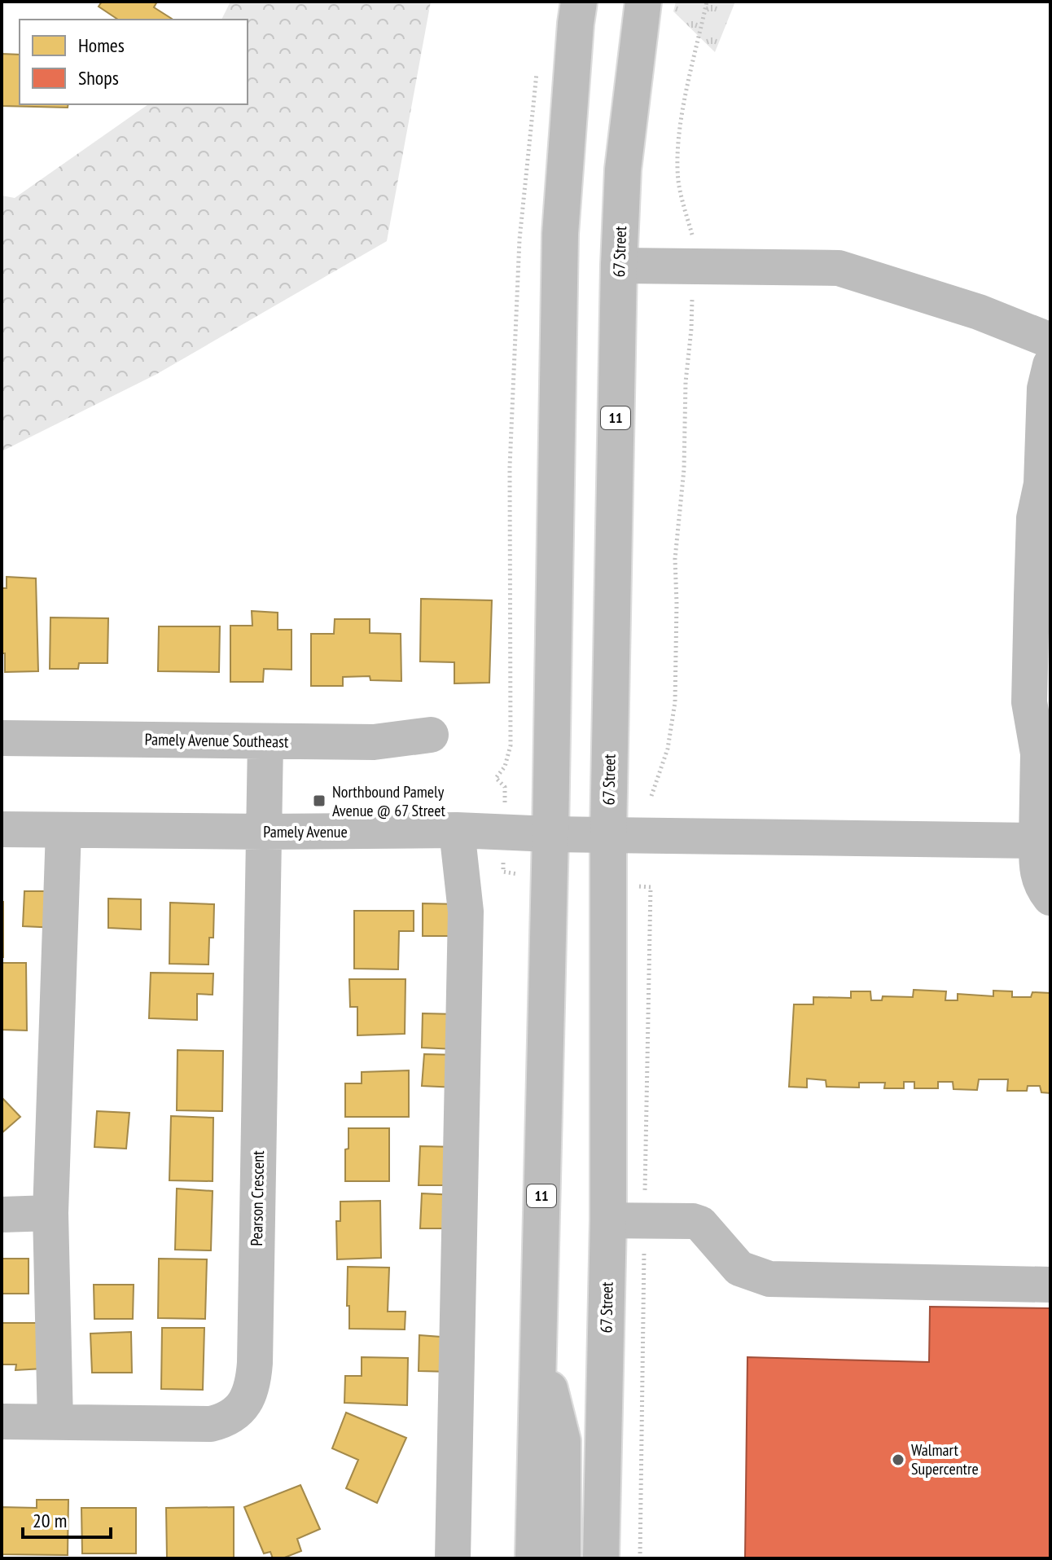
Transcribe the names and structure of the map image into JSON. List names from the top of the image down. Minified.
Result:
{"streets":{"main road":["67 Street","11","Pamely Avenue Southeast","Pamely Avenue","Pearson Crescent"]},"crossings":[["67 Street","Pamely Avenue"],["11","Pamely Avenue"],["Pamely Avenue Southeast","Pearson Crescent"],["Pamely Avenue","Pearson Crescent"]],"places":{"transit":["Northbound Pamely Avenue @ 67 Street"],"other":["Walmart Supercentre"]},"legend":["Homes","Shops"],"scale_bar":"20 m"}
